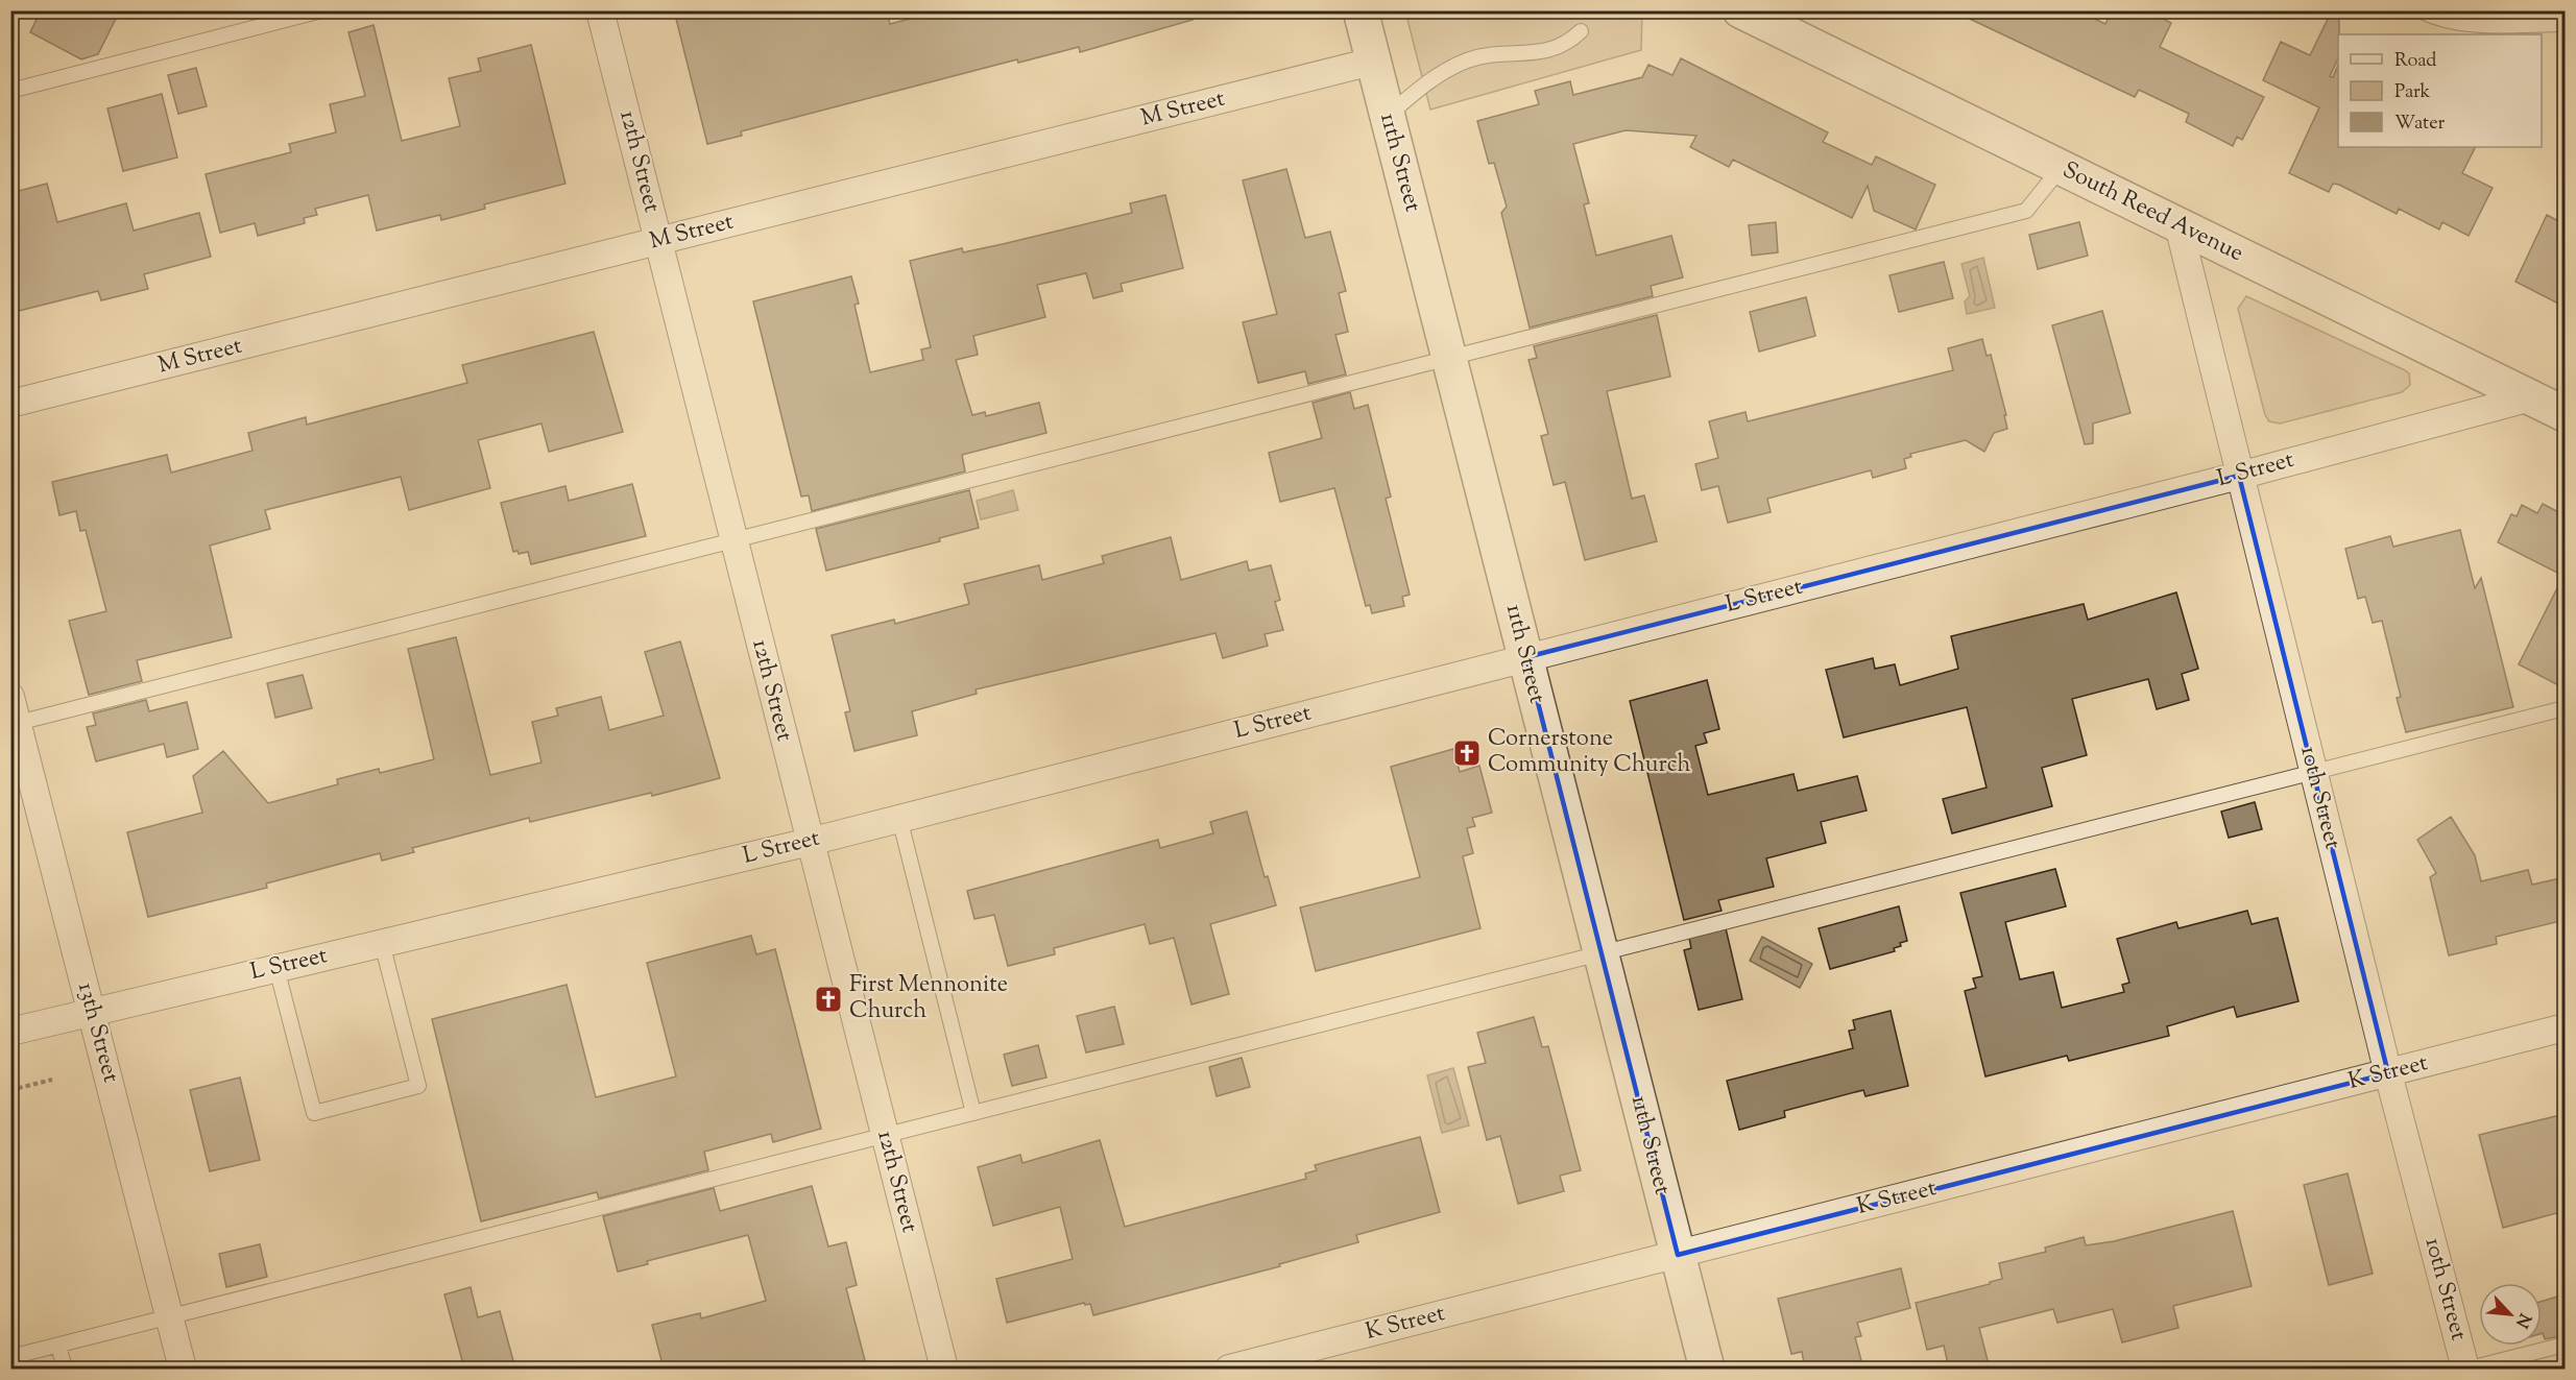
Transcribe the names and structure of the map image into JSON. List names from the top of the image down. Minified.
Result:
{"streets":{"street":["M Street","12th Street","11th Street","South Reed Avenue","L Street","10th Street","13th Street","K Street"]},"crossings":[["M Street","12th Street"],["M Street","11th Street"],["12th Street","L Street"],["11th Street","L Street"],["11th Street","K Street"],["South Reed Avenue","L Street"],["South Reed Avenue","10th Street"],["L Street","10th Street"],["L Street","13th Street"],["10th Street","K Street"]],"places":{"church":["Cornerstone Community Church","First Mennonite Church"]},"legend":["Road","Park","Water"],"north":"bottom right"}
